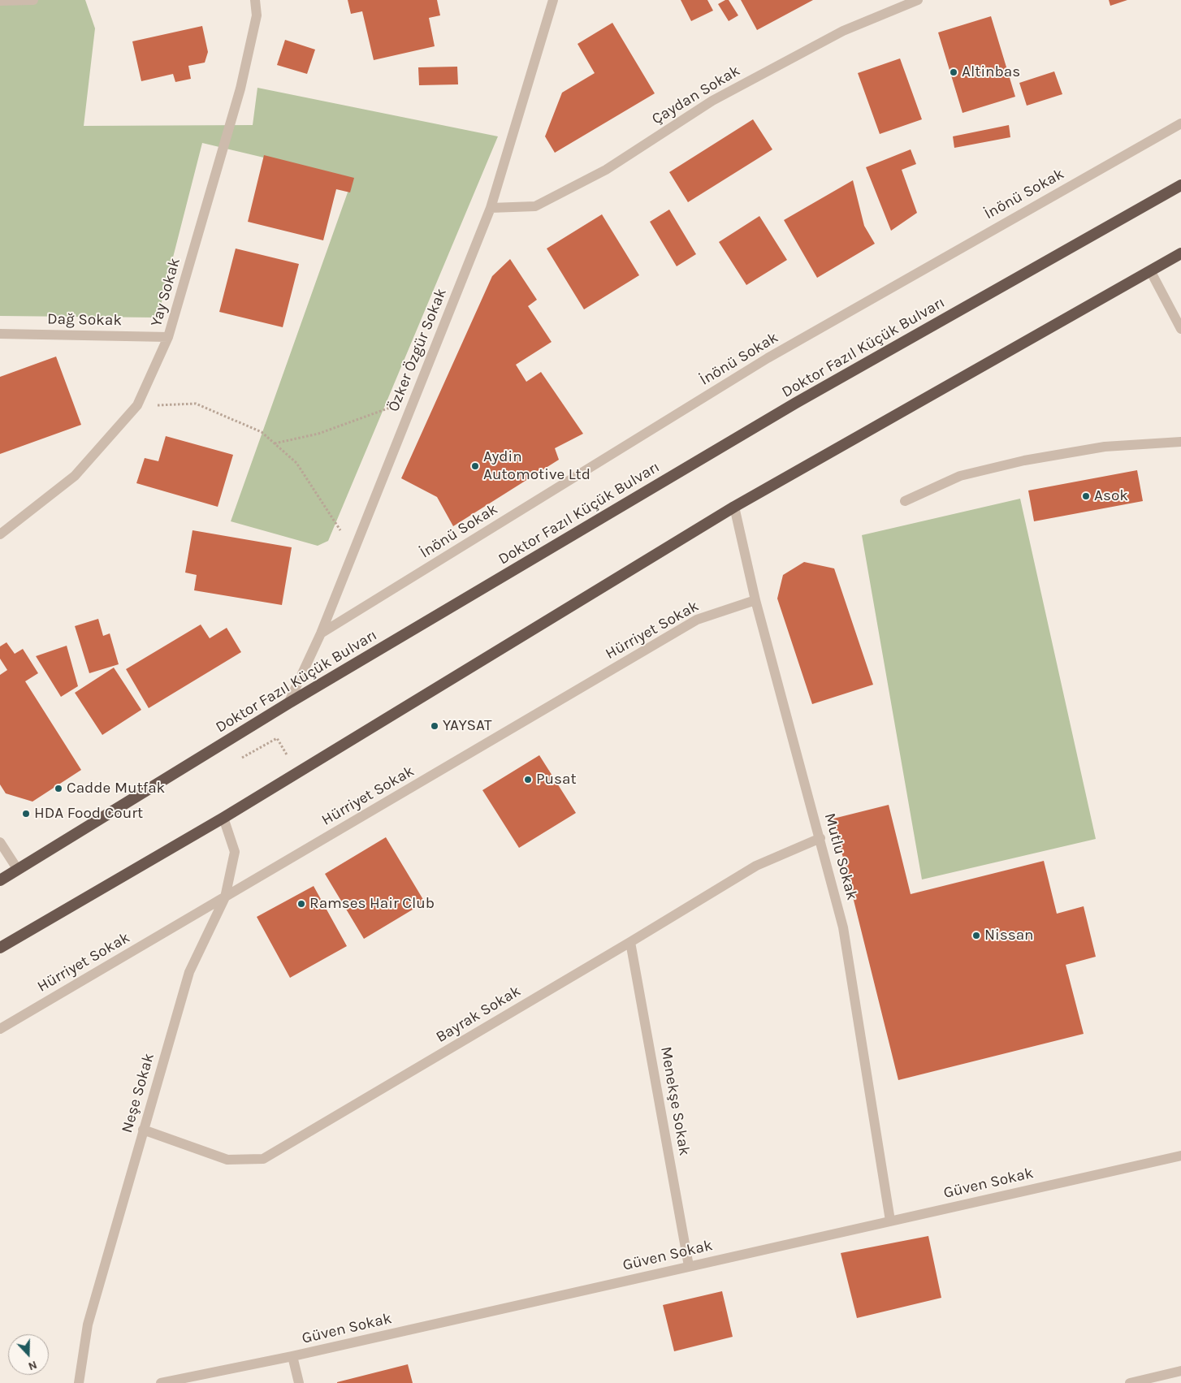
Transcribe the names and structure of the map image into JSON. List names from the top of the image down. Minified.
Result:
{"streets":{"highway":["Doktor Fazıl Küçük Bulvarı"],"street":["Çaydan Sokak","İnönü Sokak","Yay Sokak","Dağ Sokak","Özker Özgür Sokak","Hürriyet Sokak","Mutlu Sokak","Bayrak Sokak","Neşe Sokak","Menekşe Sokak","Güven Sokak"]},"crossings":[["Çaydan Sokak","Özker Özgür Sokak"],["İnönü Sokak","Özker Özgür Sokak"],["Yay Sokak","Dağ Sokak"],["Doktor Fazıl Küçük Bulvarı","Özker Özgür Sokak"],["Hürriyet Sokak","Mutlu Sokak"],["Hürriyet Sokak","Neşe Sokak"],["Mutlu Sokak","Bayrak Sokak"],["Mutlu Sokak","Güven Sokak"],["Bayrak Sokak","Neşe Sokak"],["Bayrak Sokak","Menekşe Sokak"],["Menekşe Sokak","Güven Sokak"]],"places":["Altinbas","Aydin Automotive Ltd","Asok","YAYSAT","Pusat","Cadde Mutfak","HDA Food Court","Ramses Hair Club","Nissan"],"north":"bottom"}
